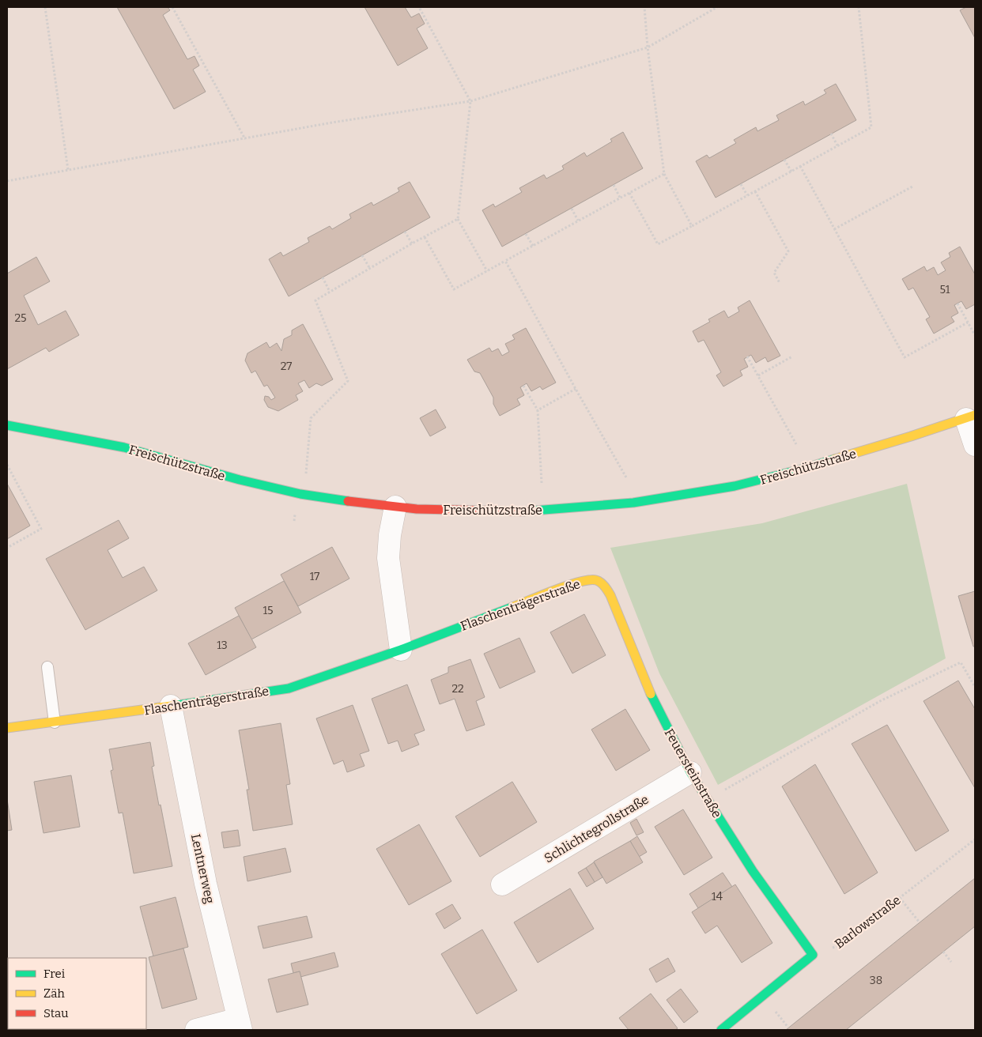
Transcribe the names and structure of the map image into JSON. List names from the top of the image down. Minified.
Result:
{"streets":{"street":["Freischützstraße","Flaschenträgerstraße","Feuersteinstraße","Schlichtegrollstraße","Lentnerweg"],"path":["Barlowstraße"]},"crossings":[["Flaschenträgerstraße","Feuersteinstraße"],["Flaschenträgerstraße","Lentnerweg"],["Feuersteinstraße","Schlichtegrollstraße"],["Feuersteinstraße","Barlowstraße"]],"house_numbers":["51","25","27","17","15","13","22","14","38"],"legend":["Frei","Zäh","Stau"]}
